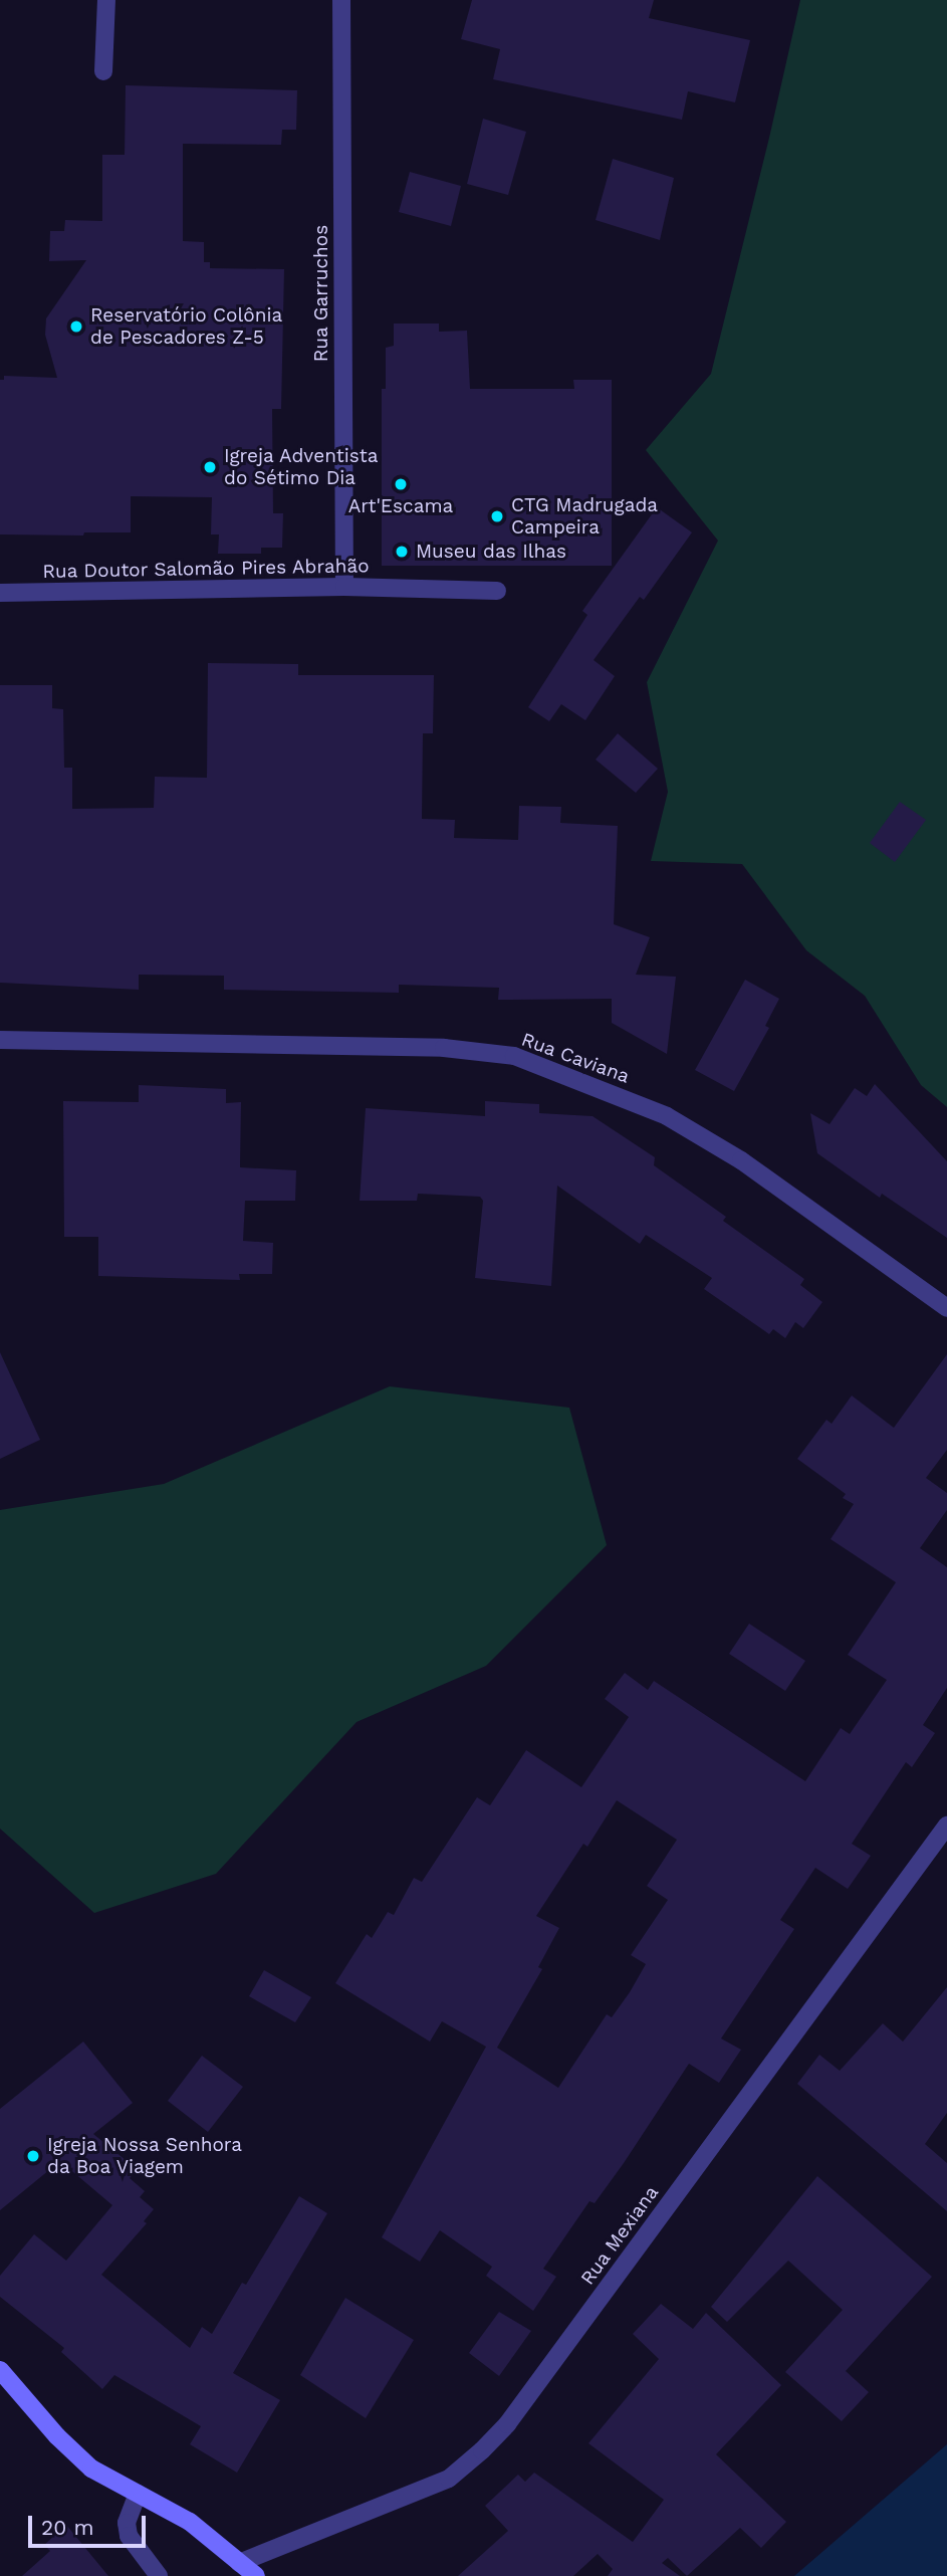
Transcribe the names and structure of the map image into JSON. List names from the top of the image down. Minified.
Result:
{"streets":{"street":["Rua Garruchos","Rua Doutor Salomão Pires Abrahão","Rua Caviana","Rua Mexiana"]},"crossings":[["Rua Garruchos","Rua Doutor Salomão Pires Abrahão"]],"places":["Reservatório Colônia de Pescadores Z-5","Igreja Adventista do Sétimo Dia","Art'Escama","CTG Madrugada Campeira","Museu das Ilhas","Igreja Nossa Senhora da Boa Viagem"],"scale_bar":"20 m"}
